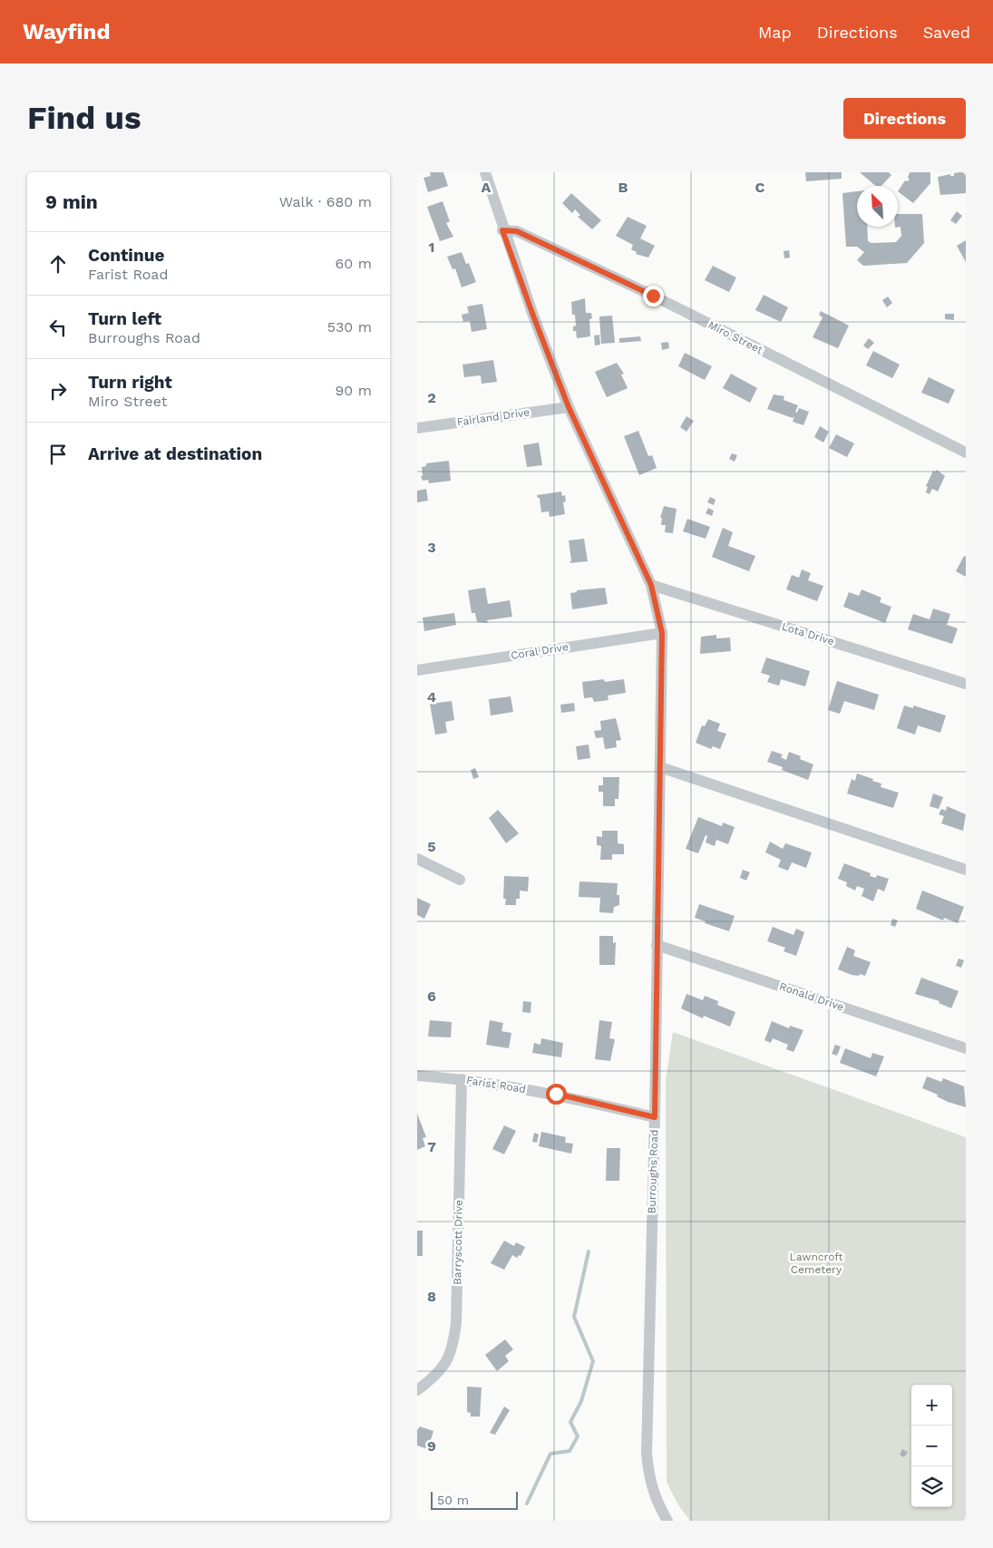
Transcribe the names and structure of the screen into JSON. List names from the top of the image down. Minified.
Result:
{"streets":{"street":["Miro Street","Fairland Drive","Lota Drive","Coral Drive","Ronald Drive","Farist Road","Burroughs Road","Barryscott Drive"]},"crossings":[["Miro Street","Burroughs Road"],["Fairland Drive","Burroughs Road"],["Lota Drive","Burroughs Road"],["Coral Drive","Burroughs Road"],["Ronald Drive","Burroughs Road"],["Farist Road","Burroughs Road"],["Farist Road","Barryscott Drive"]],"parks":["Lawncroft Cemetery"],"scale_bar":"50 m","north":"top left","page":{"header":"Wayfind","nav":["Map","Directions","Saved"],"buttons":"Directions","title":"Find us","heading":["9 min","Walk · 680 m"],"list":[["Continue","Farist Road","60 m"],["Turn left","Burroughs Road","530 m"],["Turn right","Miro Street","90 m"],"Arrive at destination"],"map_buttons":["+","−"],"scale":"50 m"},"grid":{"columns":["A","B","C"],"rows":["1","2","3","4","5","6","7","8","9"]}}
